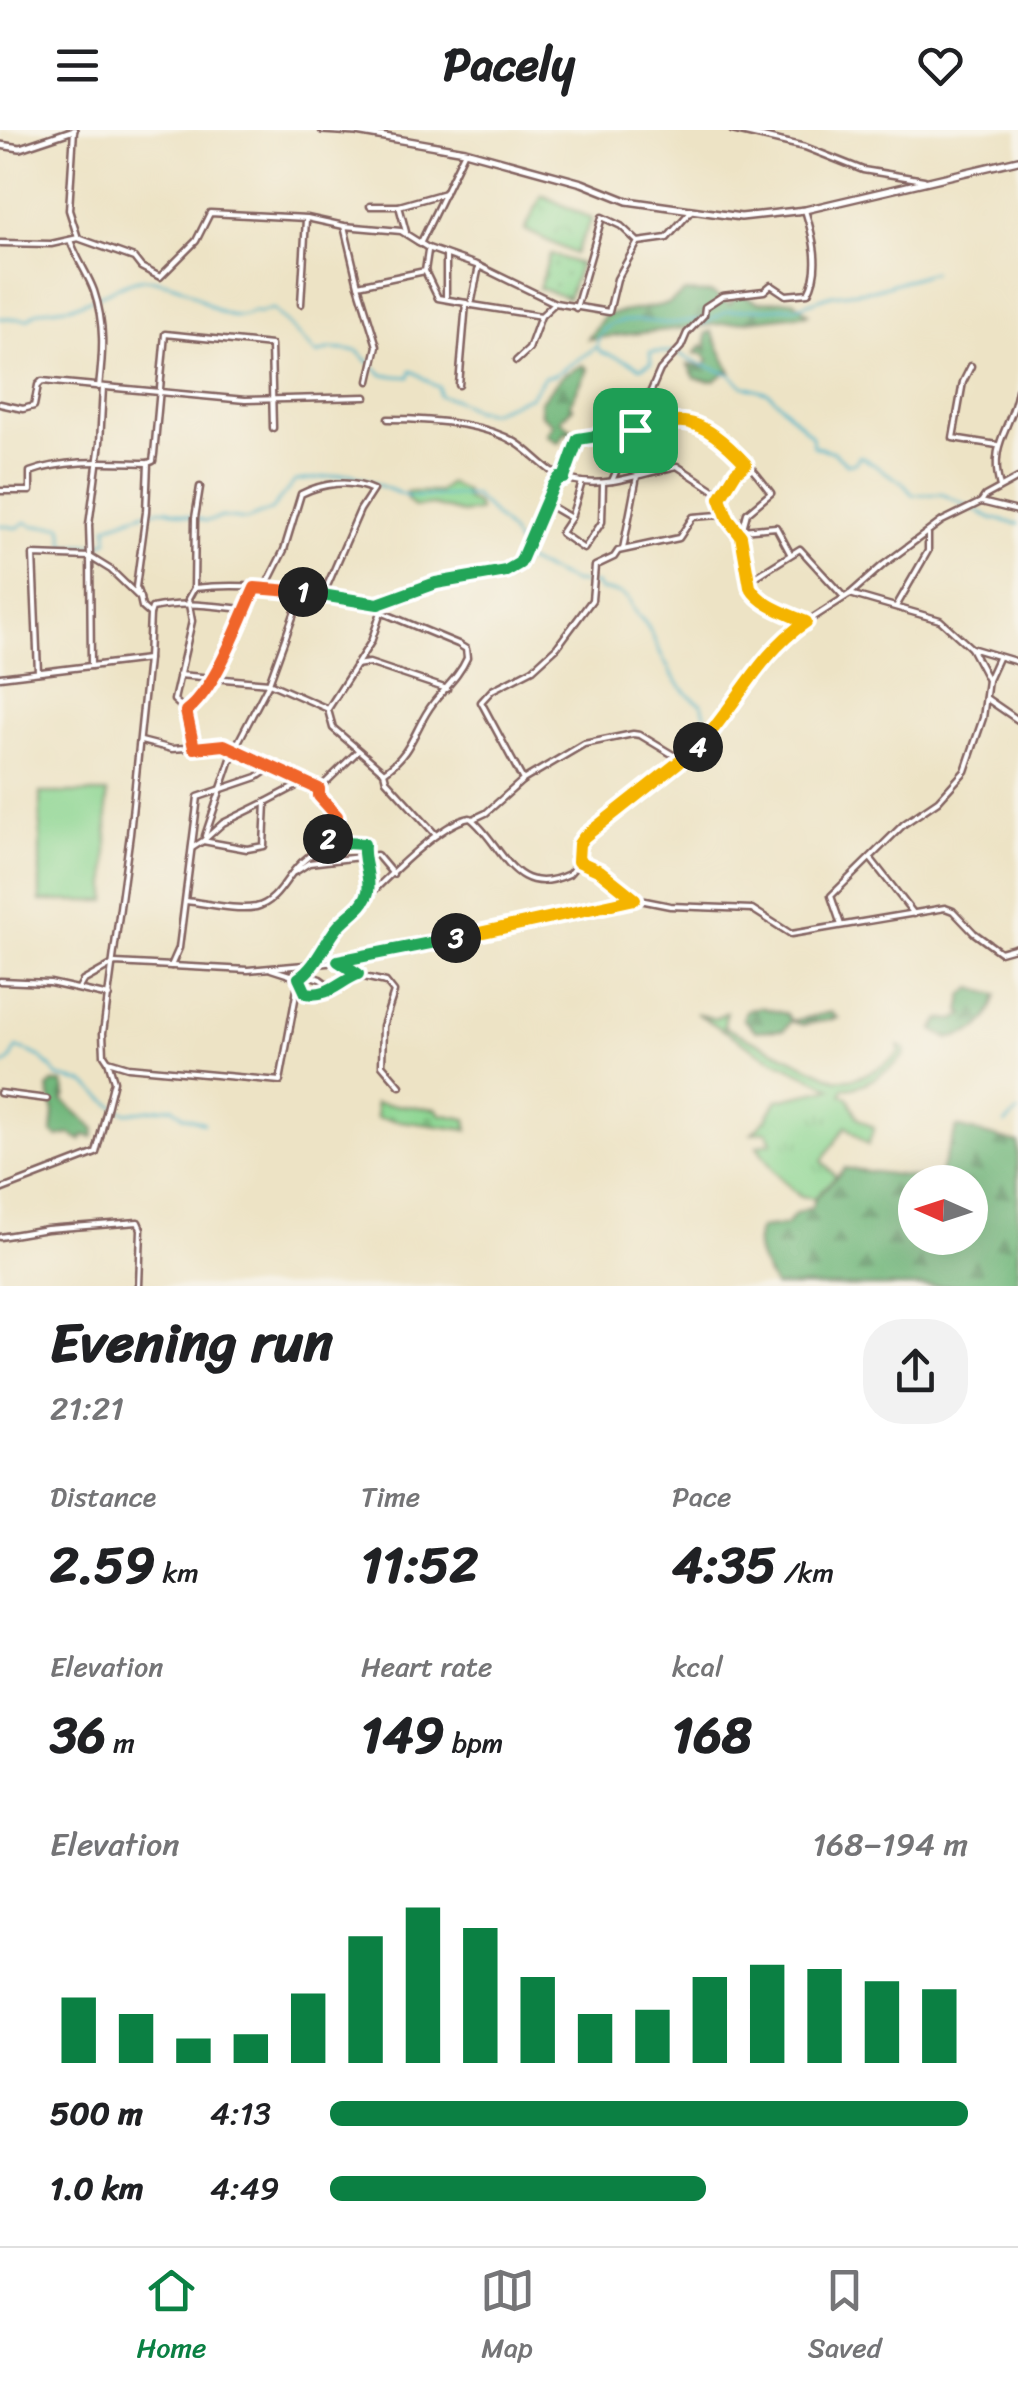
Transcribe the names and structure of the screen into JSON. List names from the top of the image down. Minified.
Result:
{"north":"left","page":{"header":"Pacely","pins":["1","4","2","3"],"heading":["Evening run","21:21"],"stats":[["Distance","2.59 km"],["Time","11:52"],["Pace","4:35 /km"],["Elevation","36 m"],["Heart rate","149 bpm"],["kcal","168"]],"chart":["Elevation","168–194 m"],"list":[{"name":"500 m","note":"4:13"},{"name":"1.0 km","note":"4:49"}],"tabs":["Home","Map","Saved"]}}
